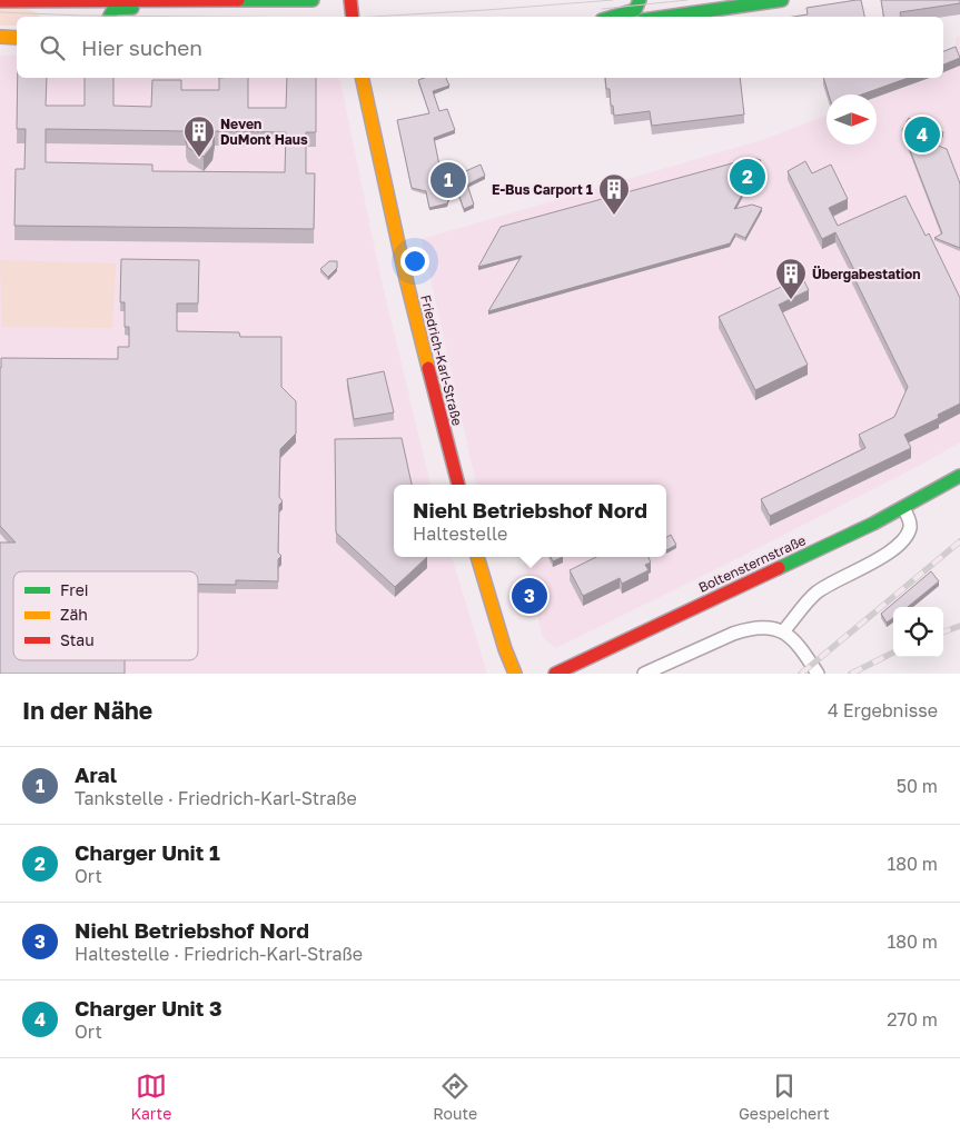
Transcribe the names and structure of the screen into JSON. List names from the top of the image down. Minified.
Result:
{"streets":{"main road":["Friedrich-Karl-Straße","Boltensternstraße"]},"places":{"building":["Neven DuMont Haus","E-Bus Carport 1","Übergabestation"]},"legend":["Frei","Zäh","Stau"],"north":"right","page":{"search":"Hier suchen","pins":["4","2","1","3"],"popup":["Niehl Betriebshof Nord","Haltestelle"],"heading":["In der Nähe","4 Ergebnisse"],"list":[{"mark":"1","name":"Aral","note":"Tankstelle · Friedrich-Karl-Straße","value":"50 m"},{"mark":"2","name":"Charger Unit 1","note":"Ort","value":"180 m"},{"mark":"3","name":"Niehl Betriebshof Nord","note":"Haltestelle · Friedrich-Karl-Straße","value":"180 m"},{"mark":"4","name":"Charger Unit 3","note":"Ort","value":"270 m"}],"nav":["Karte","Route","Gespeichert"]}}
